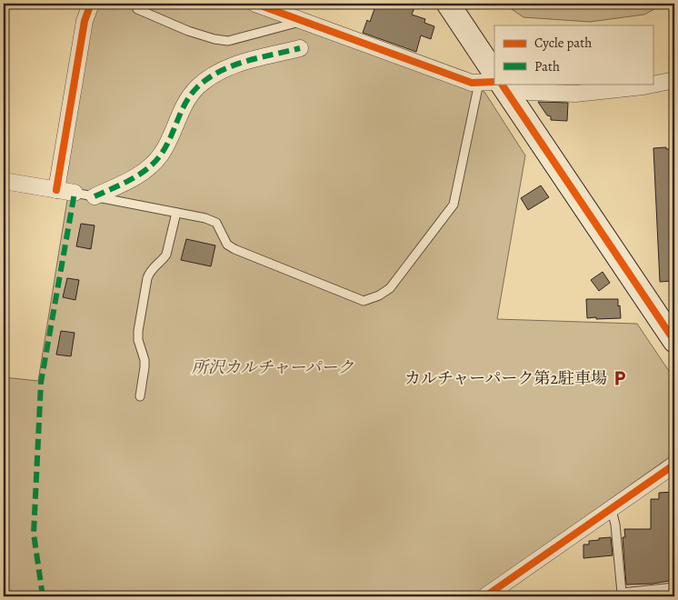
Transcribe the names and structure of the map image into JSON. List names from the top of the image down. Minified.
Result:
{"parks":["所沢カルチャーパーク"],"places":{"parking":["カルチャーパーク第2駐車場"]},"legend":["Cycle path","Path"]}
